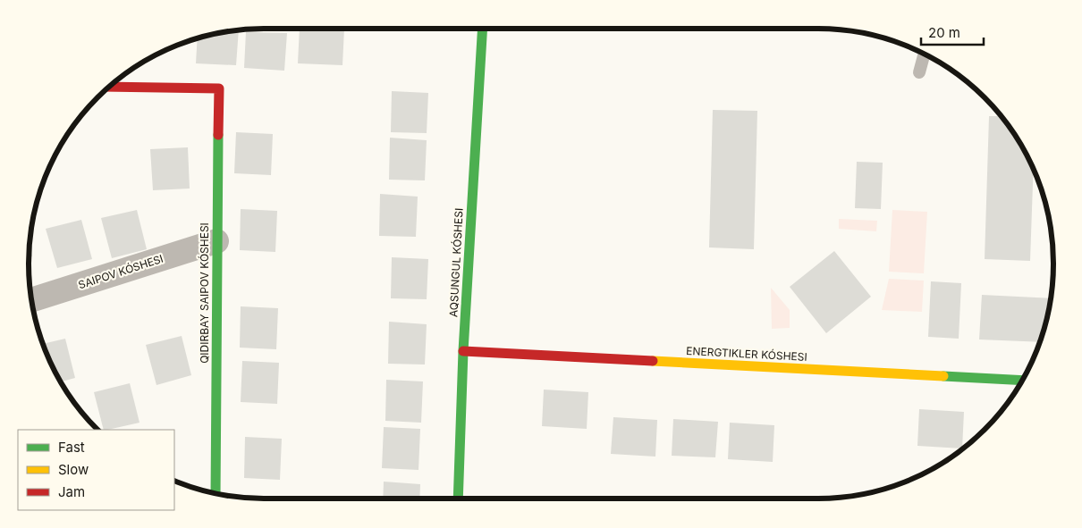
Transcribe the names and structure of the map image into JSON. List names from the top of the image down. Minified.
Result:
{"streets":{"street":["AQSUNGUL KÓSHESI","SAIPOV KÓSHESI","ENERGTIKLER KÓSHESI"]},"crossings":[["AQSUNGUL KÓSHESI","ENERGTIKLER KÓSHESI"]],"legend":["Fast","Slow","Jam"],"scale_bar":"20 m"}
